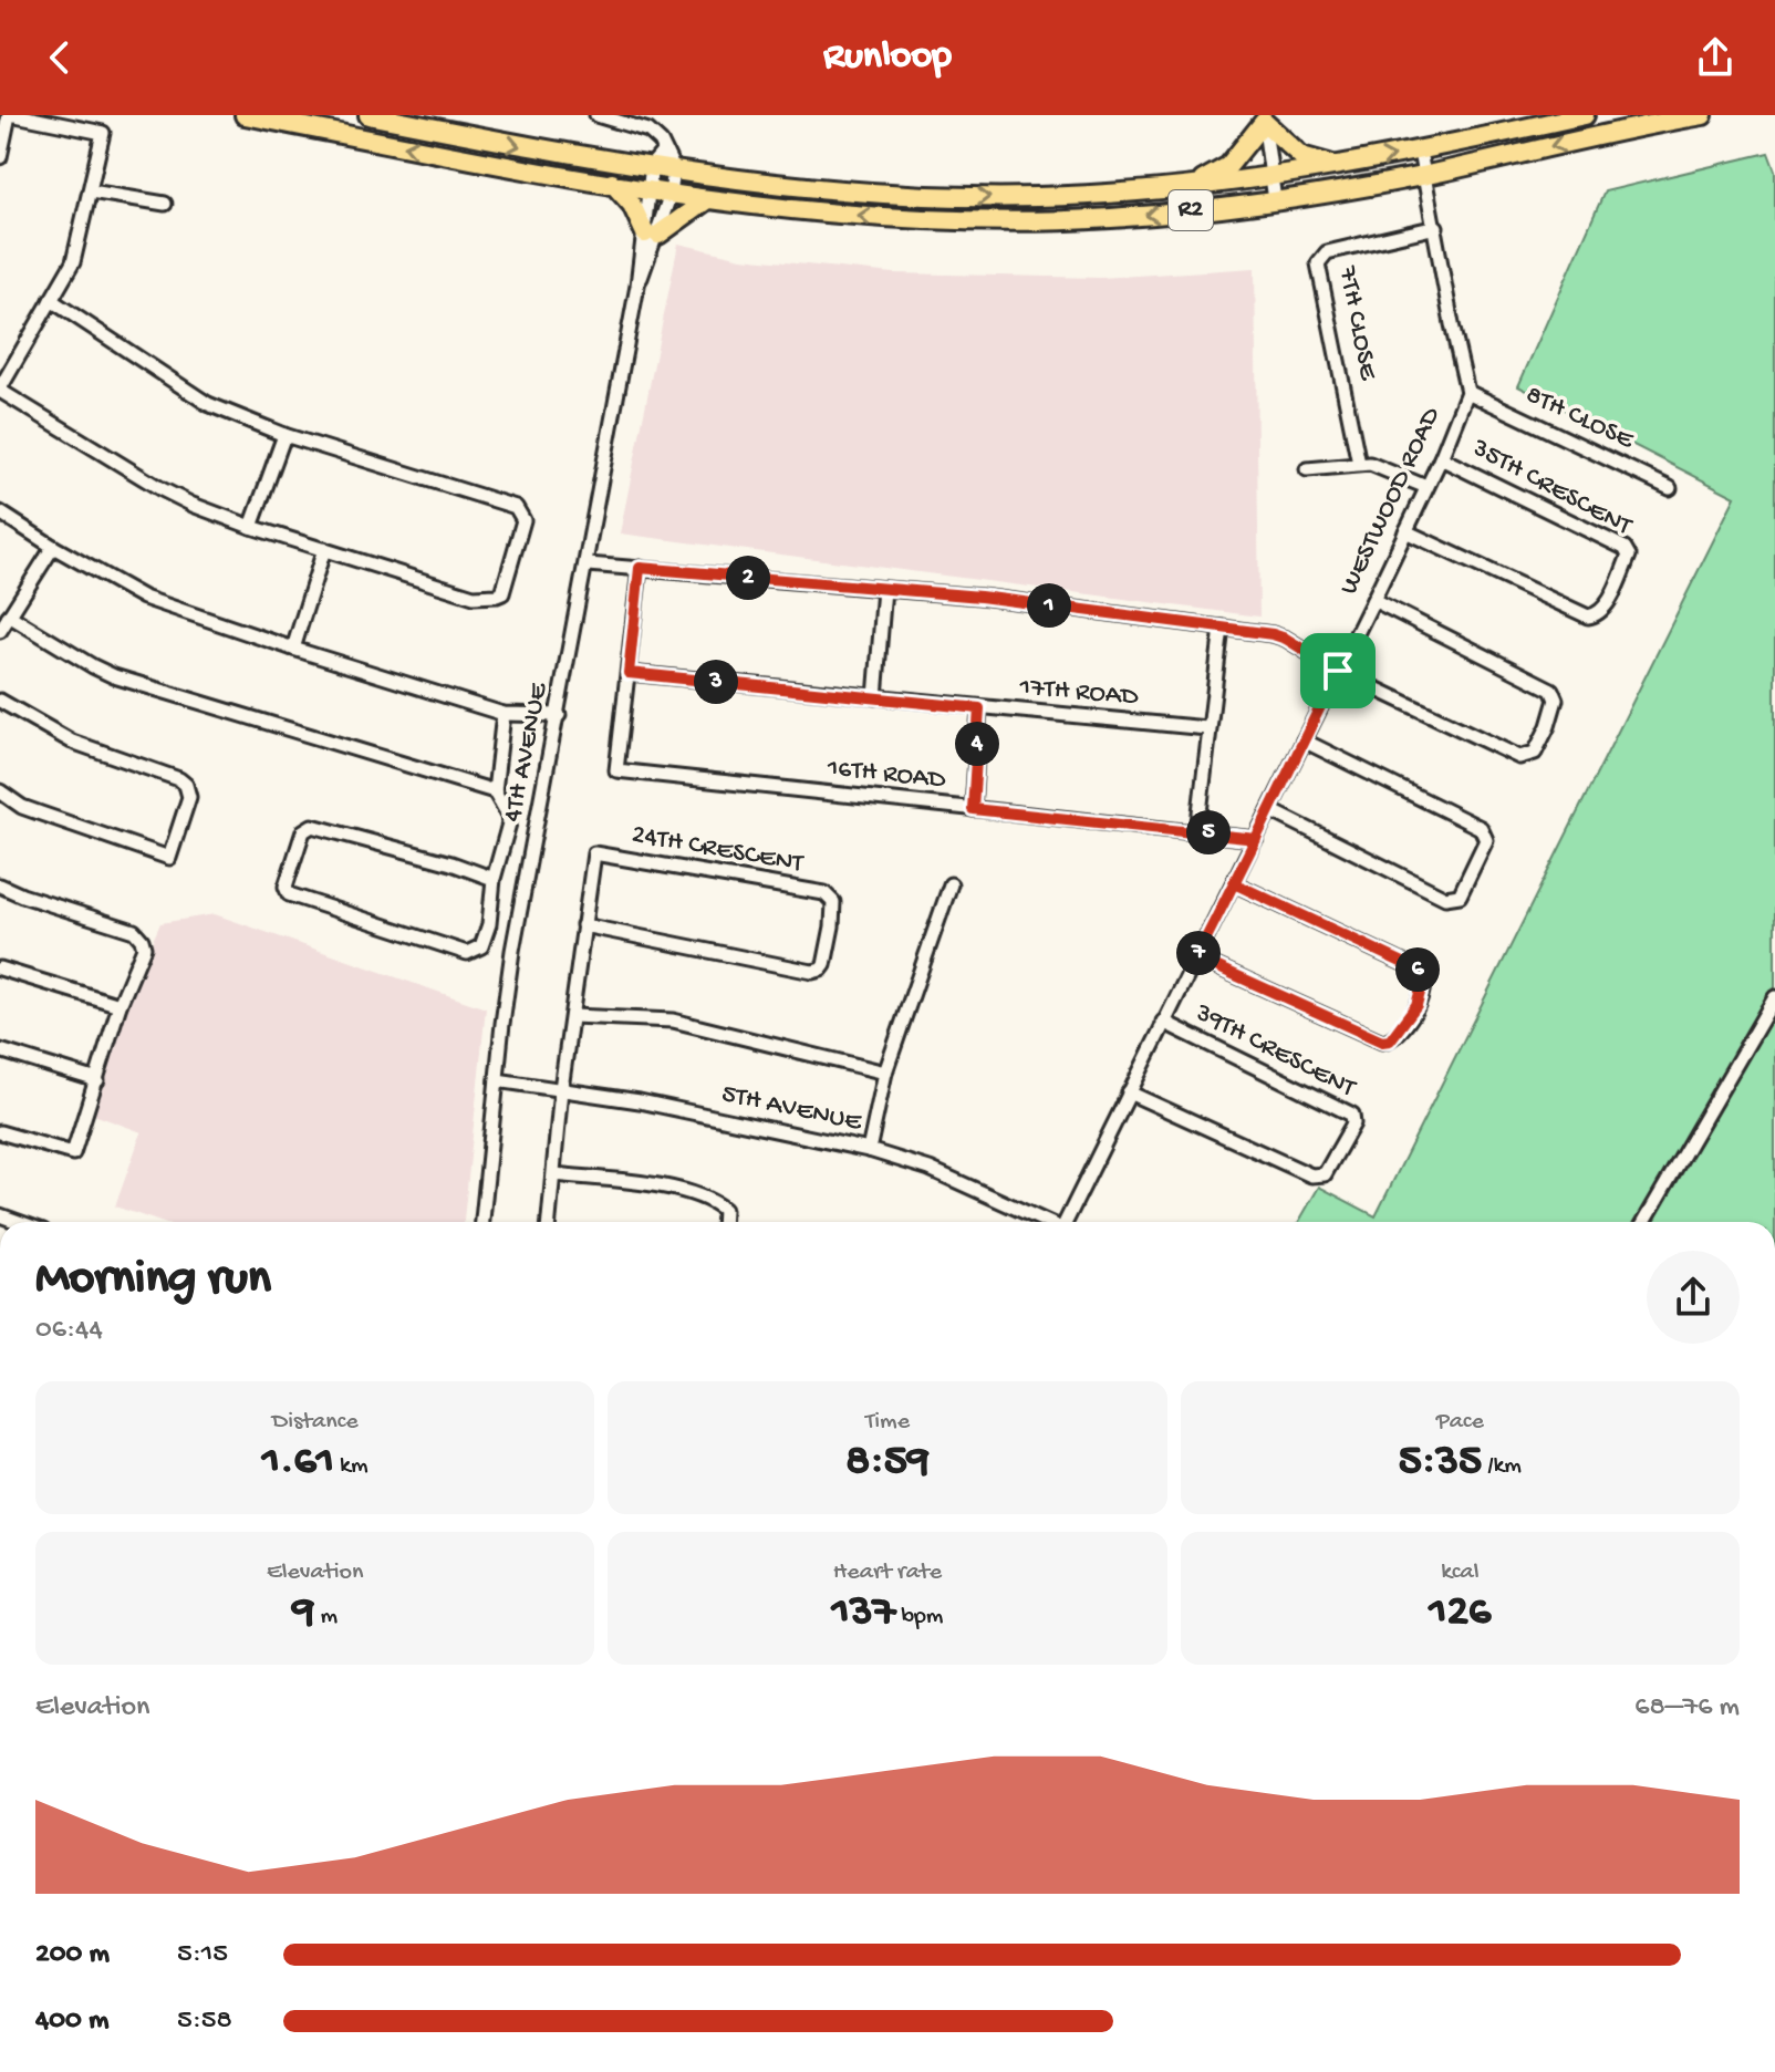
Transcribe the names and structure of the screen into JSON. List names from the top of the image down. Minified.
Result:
{"streets":{"highway":["R2"],"street":["7TH CLOSE","8TH CLOSE","35TH CRESCENT","WESTWOOD ROAD","17TH ROAD","4TH AVENUE","16TH ROAD","24TH CRESCENT","39TH CRESCENT","5TH AVENUE"]},"crossings":[["R2","WESTWOOD ROAD"],["7TH CLOSE","WESTWOOD ROAD"],["8TH CLOSE","WESTWOOD ROAD"],["35TH CRESCENT","WESTWOOD ROAD"],["WESTWOOD ROAD","16TH ROAD"],["WESTWOOD ROAD","39TH CRESCENT"],["17TH ROAD","16TH ROAD"],["4TH AVENUE","5TH AVENUE"]],"page":{"header":"Runloop","pins":["2","1","3","4","5","7","6"],"heading":["Morning run","06:44"],"stats":[["Distance","1.61 km"],["Time","8:59"],["Pace","5:35 /km"],["Elevation","9 m"],["Heart rate","137 bpm"],["kcal","126"]],"chart":["Elevation","68–76 m"],"list":[{"name":"200 m","note":"5:15"},{"name":"400 m","note":"5:58"}]}}
